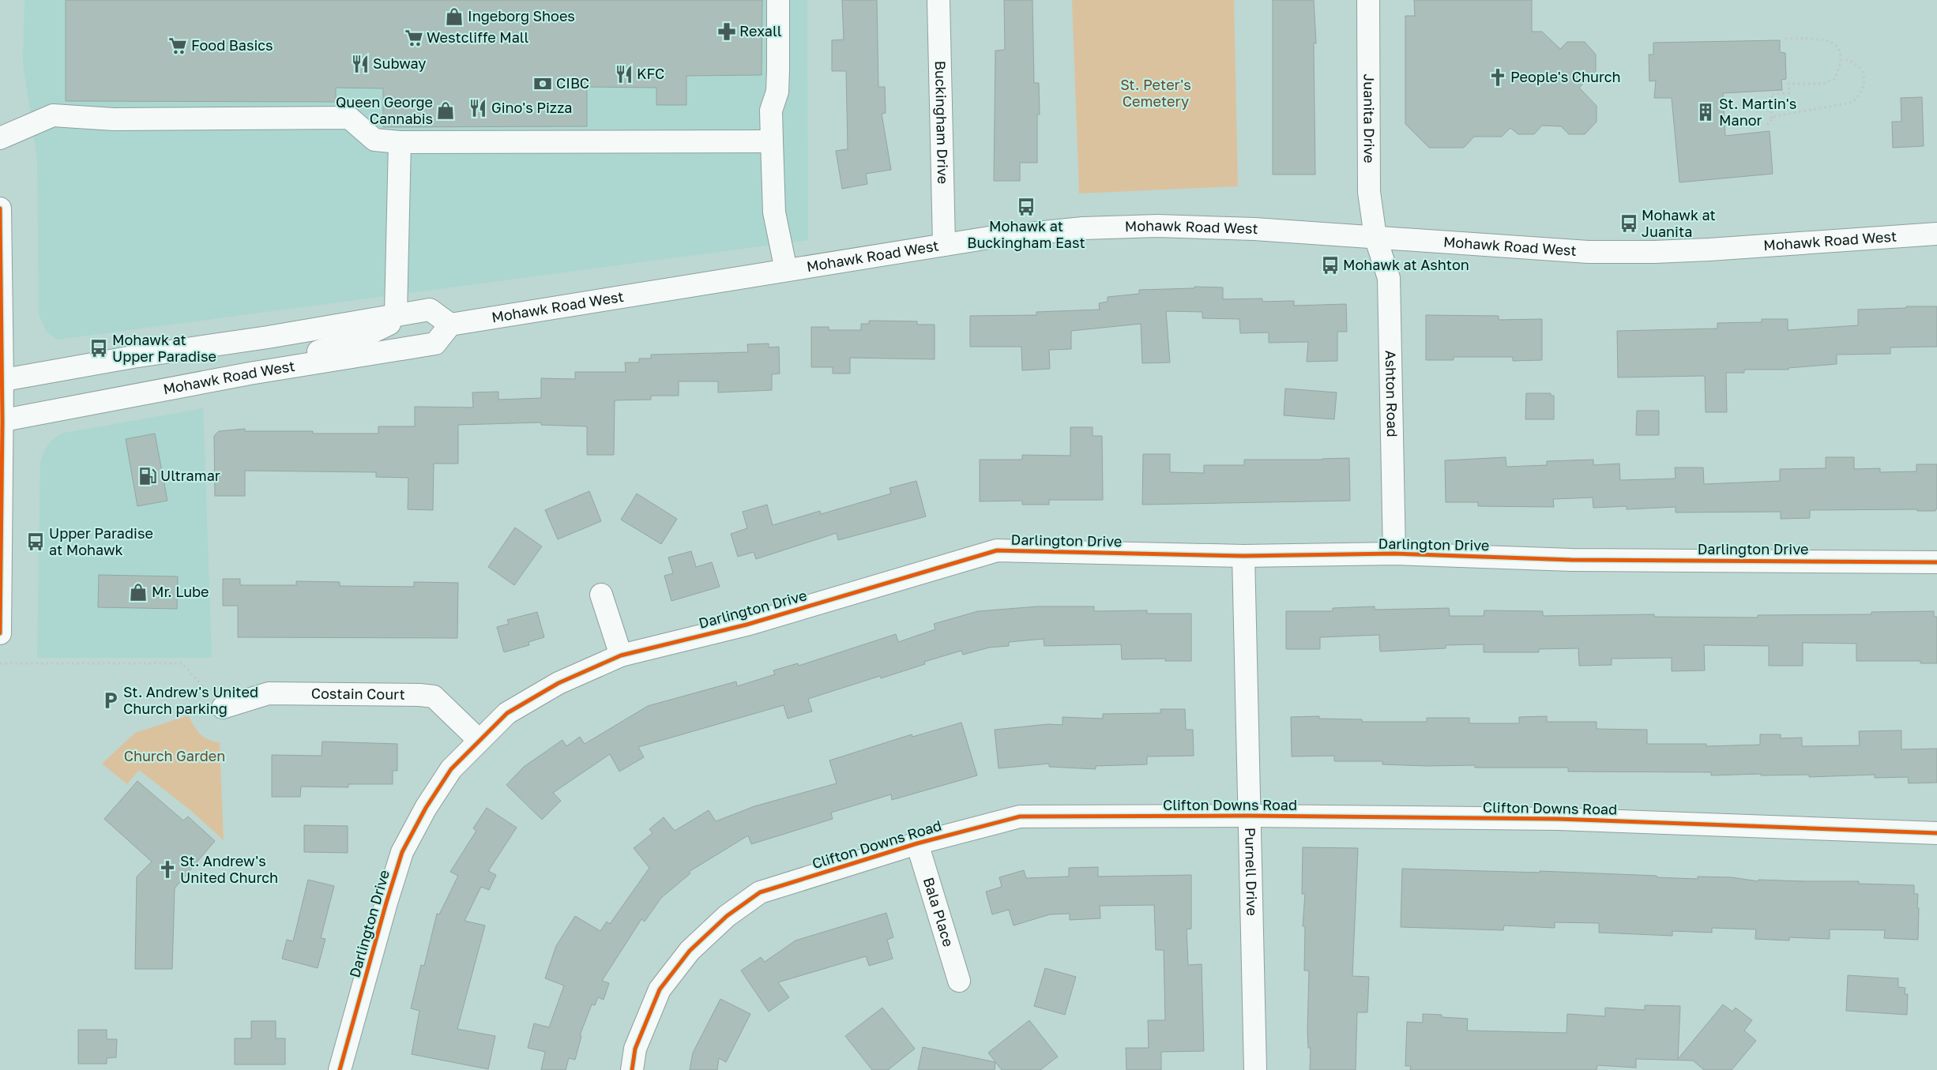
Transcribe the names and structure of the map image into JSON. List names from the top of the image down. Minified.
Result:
{"streets":{"street":["Juanita Drive","Buckingham Drive","Mohawk Road West","Ashton Road","Darlington Drive","Costain Court","Clifton Downs Road","Purnell Drive","Bala Place"]},"crossings":[["Juanita Drive","Mohawk Road West"],["Juanita Drive","Ashton Road"],["Buckingham Drive","Mohawk Road West"],["Mohawk Road West","Ashton Road"],["Ashton Road","Darlington Drive"],["Darlington Drive","Costain Court"],["Darlington Drive","Purnell Drive"],["Clifton Downs Road","Purnell Drive"],["Clifton Downs Road","Bala Place"]],"parks":["St. Peter's Cemetery","Church Garden"],"places":{"shop":["Ingeborg Shoes","Queen George Cannabis","Mr. Lube"],"pharmacy":["Rexall"],"supermarket":["Westcliffe Mall","Food Basics"],"restaurant":["Subway","KFC","Gino's Pizza"],"church":["People's Church","St. Andrew's United Church"],"bank":["CIBC"],"building":["St. Martin's Manor"],"bus stop":["Mohawk at Buckingham East","Mohawk at Juanita","Mohawk at Ashton","Mohawk at Upper Paradise","Upper Paradise at Mohawk"],"fuel station":["Ultramar"],"parking":["St. Andrew's United Church parking"]}}
